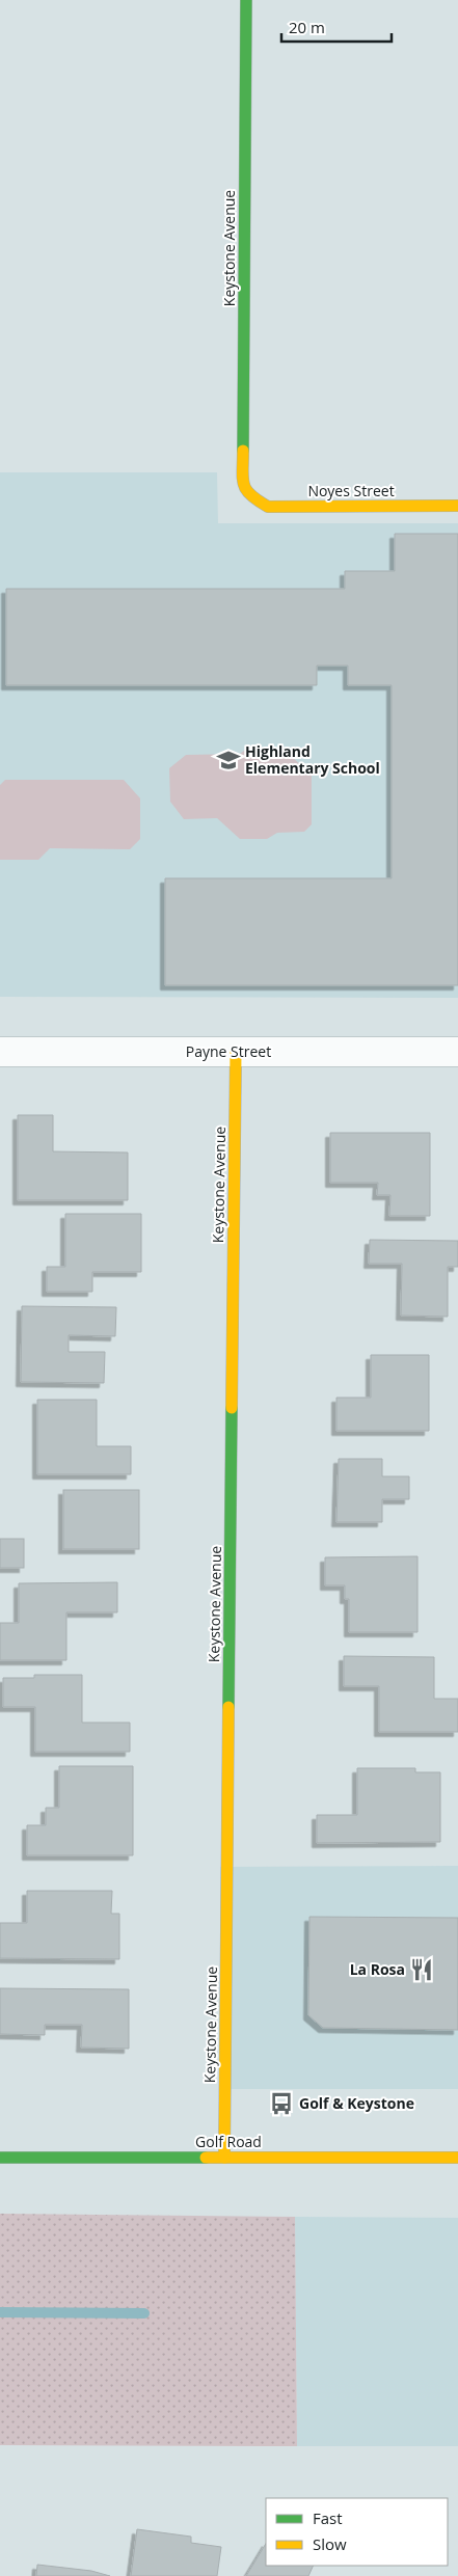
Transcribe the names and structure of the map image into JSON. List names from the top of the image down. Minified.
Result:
{"streets":{"street":["Keystone Avenue","Noyes Street","Payne Street","Golf Road"]},"crossings":[["Keystone Avenue","Noyes Street"],["Keystone Avenue","Payne Street"],["Keystone Avenue","Golf Road"]],"places":{"school or university":["Highland Elementary School"],"restaurant":["La Rosa"],"bus stop":["Golf & Keystone"]},"legend":["Fast","Slow"],"scale_bar":"20 m"}
